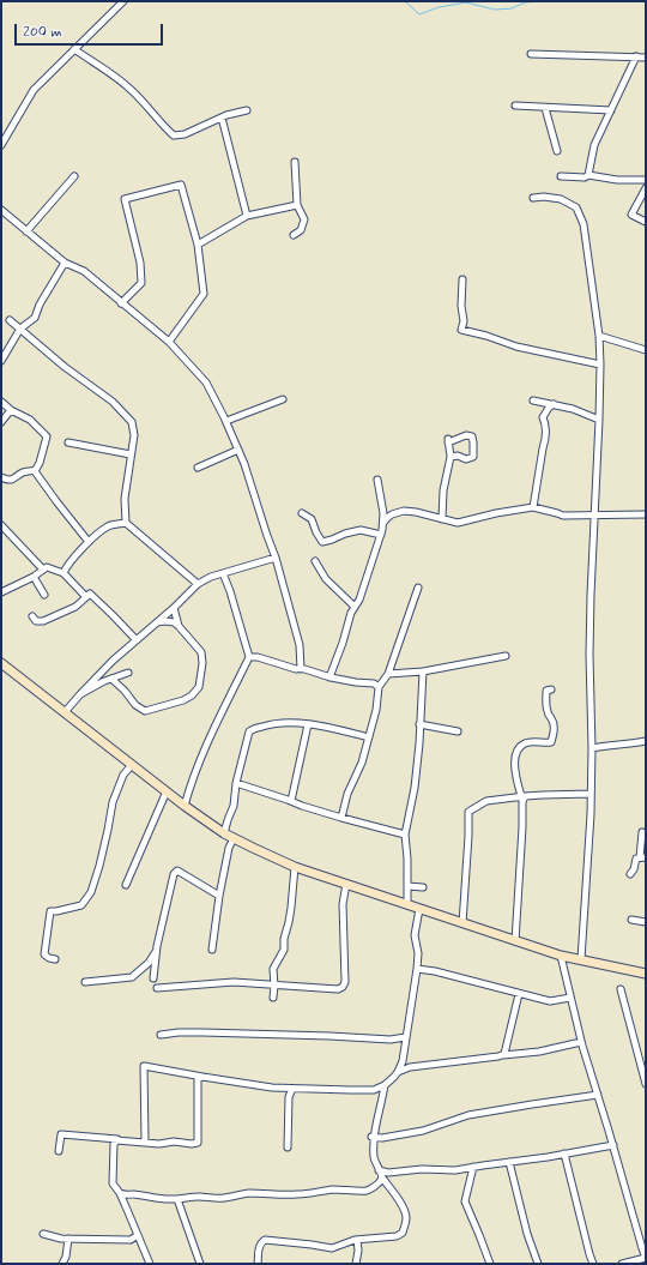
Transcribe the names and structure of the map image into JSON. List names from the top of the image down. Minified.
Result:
{"scale_bar":"200 m"}
